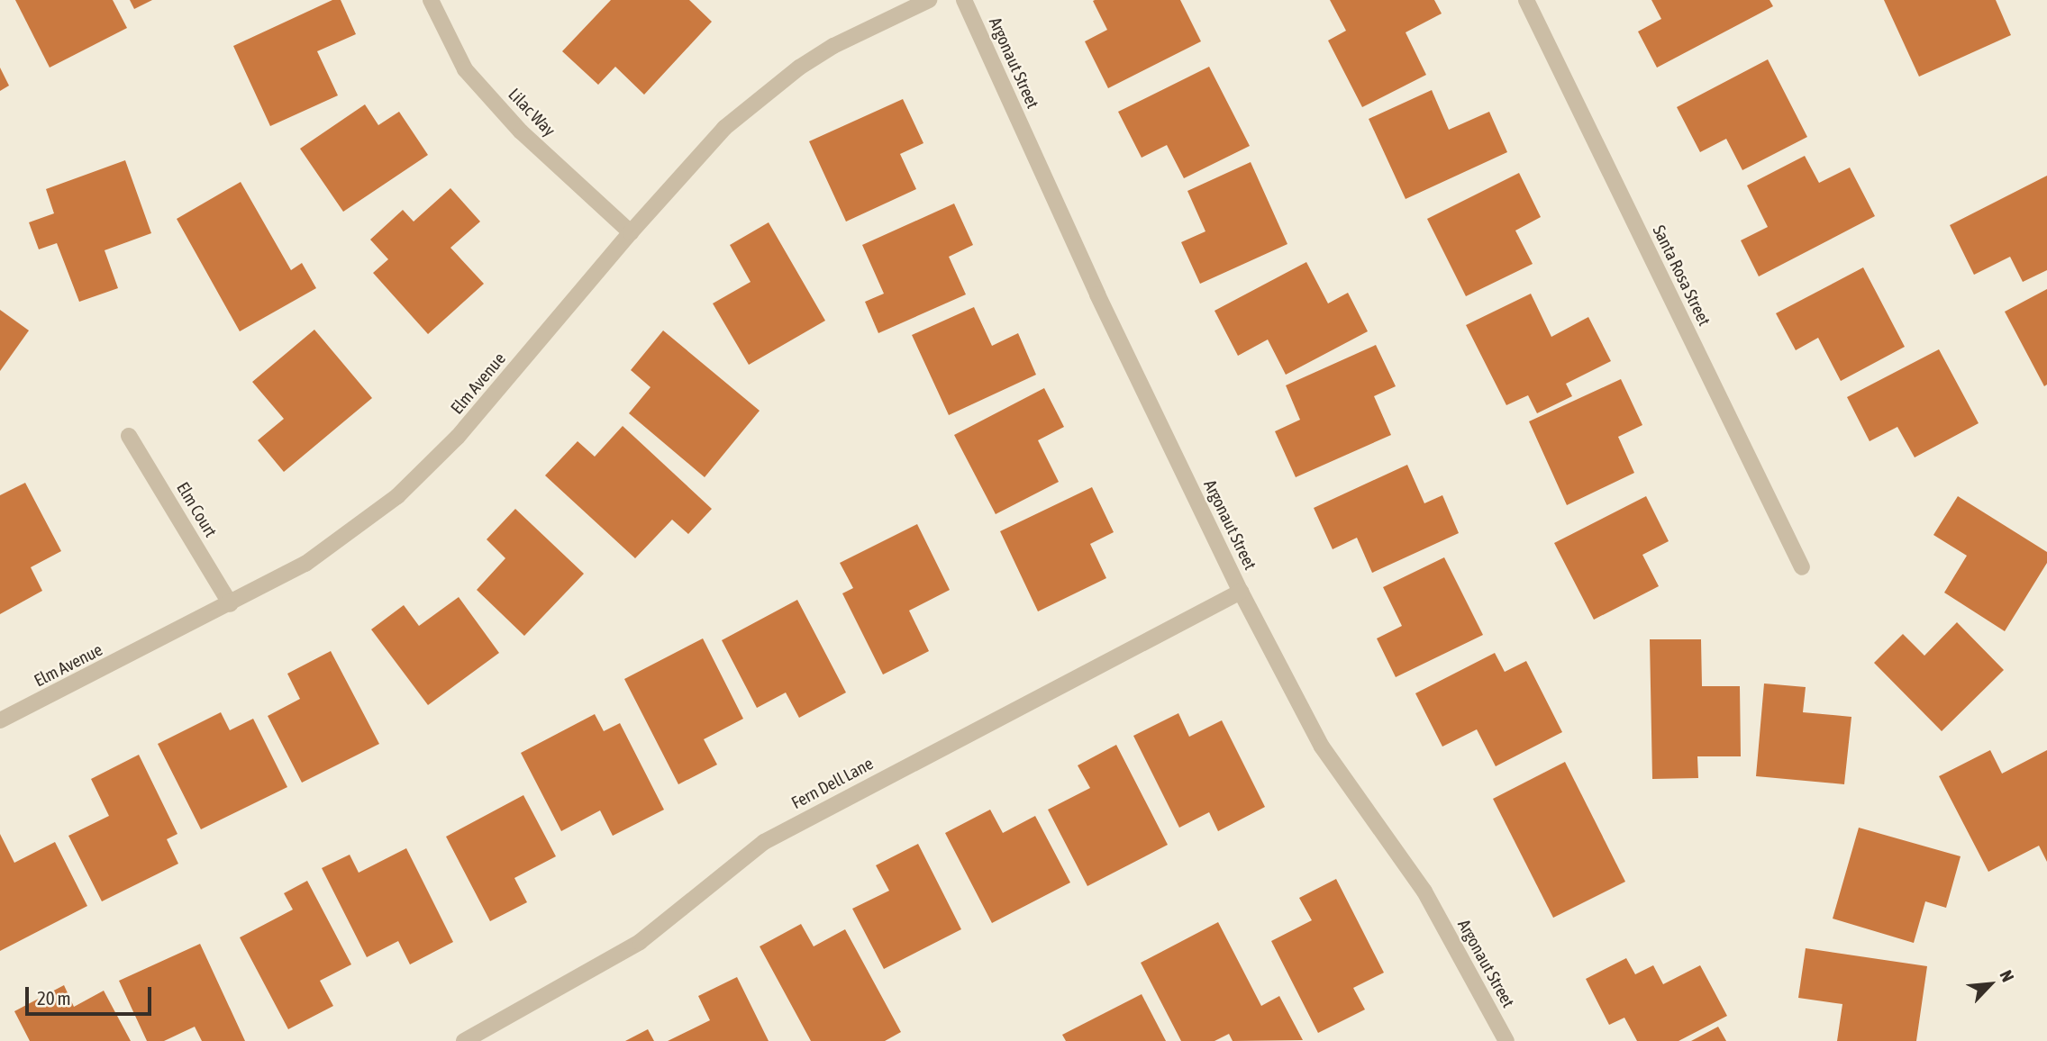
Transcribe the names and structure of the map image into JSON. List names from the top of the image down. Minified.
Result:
{"streets":{"street":["Argonaut Street","Lilac Way","Santa Rosa Street","Elm Avenue","Elm Court","Fern Dell Lane"]},"crossings":[["Argonaut Street","Fern Dell Lane"],["Lilac Way","Elm Avenue"],["Elm Avenue","Elm Court"]],"scale_bar":"20 m","north":"top right"}
